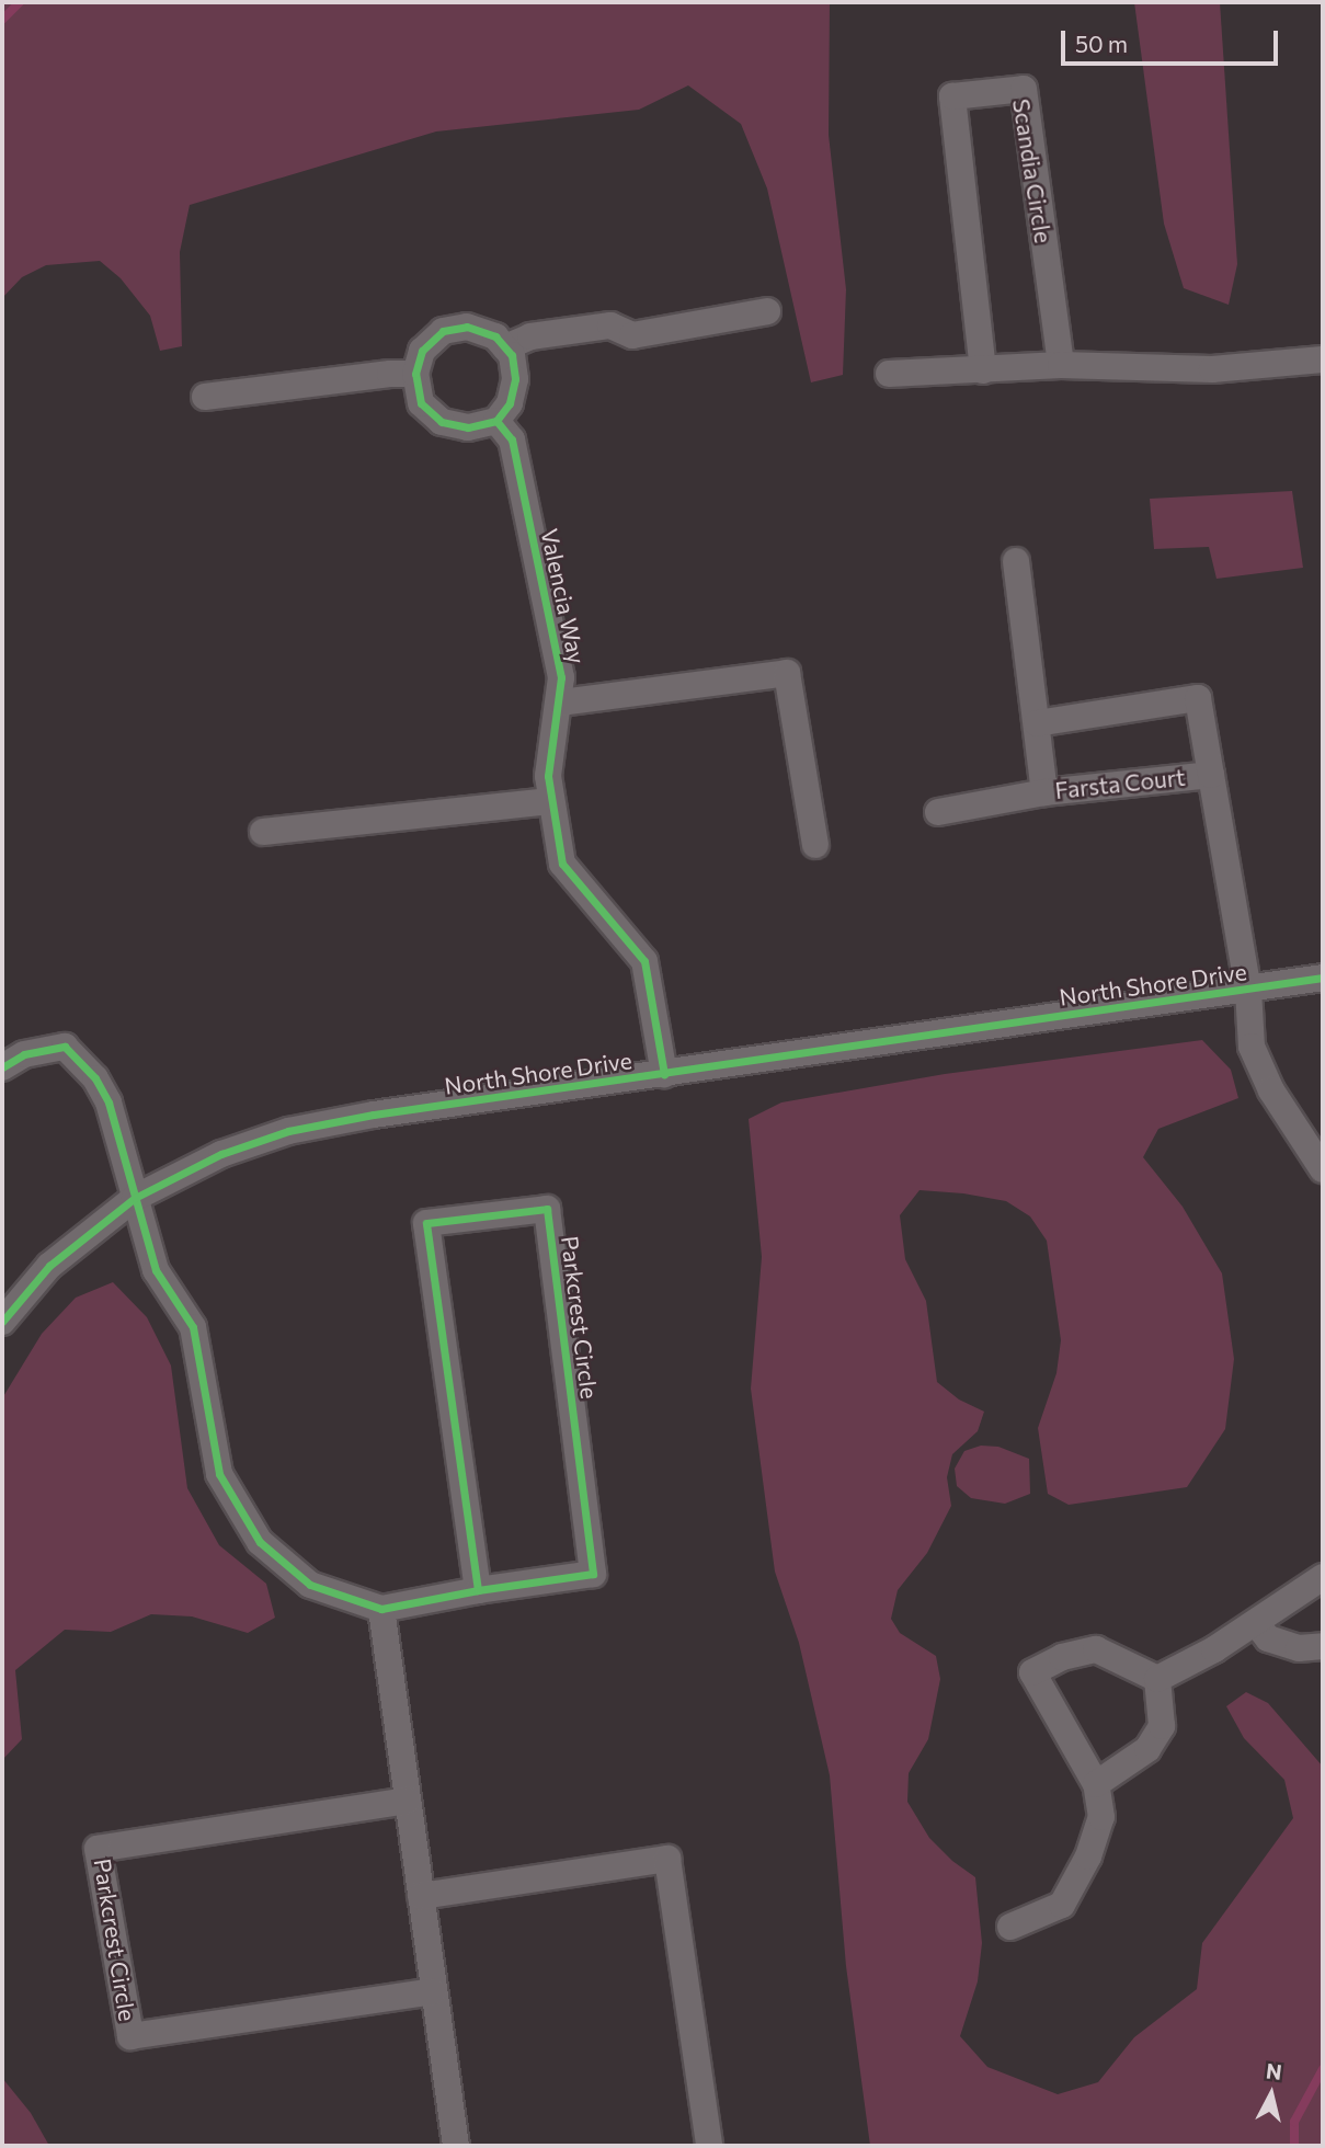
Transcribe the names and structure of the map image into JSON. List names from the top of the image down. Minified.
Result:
{"streets":{"street":["Scandia Circle","Valencia Way","Farsta Court","North Shore Drive","Parkcrest Circle"]},"crossings":[["Valencia Way","North Shore Drive"],["Farsta Court","North Shore Drive"],["North Shore Drive","Parkcrest Circle"]],"scale_bar":"50 m","north":"top"}
